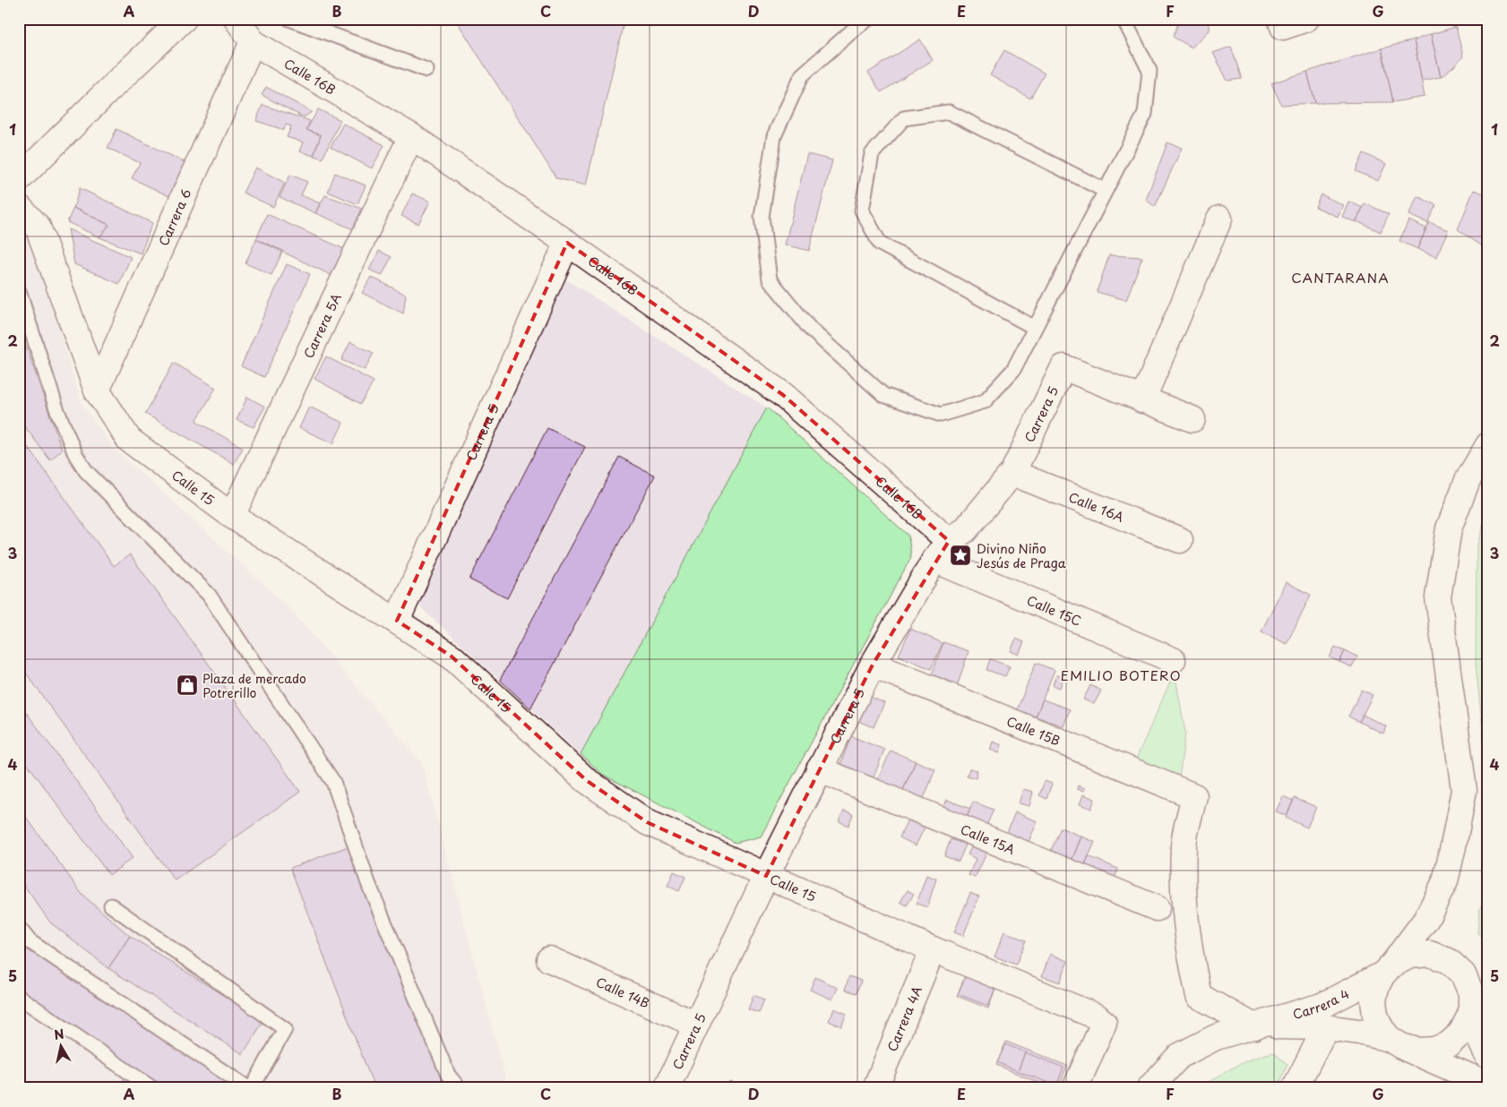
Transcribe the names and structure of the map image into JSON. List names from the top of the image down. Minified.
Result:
{"streets":{"street":["Calle 16B","Carrera 6","Carrera 5A","Carrera 5","Calle 15","Calle 16A","Calle 15C","Calle 15B","Calle 15A","Calle 14B","Carrera 4","Carrera 4A"]},"crossings":[["Calle 16B","Carrera 6"],["Calle 16B","Carrera 5A"],["Calle 16B","Carrera 5"],["Carrera 6","Calle 15"],["Carrera 5A","Calle 15"],["Carrera 5","Calle 15"],["Carrera 5","Calle 16A"],["Carrera 5","Calle 15C"],["Carrera 5","Calle 15B"],["Carrera 5","Calle 15A"],["Carrera 5","Calle 14B"],["Calle 15","Carrera 4A"],["Calle 15B","Carrera 4"]],"districts":["CANTARANA","EMILIO BOTERO"],"places":{"place":["Divino Niño Jesús de Praga"],"shop":["Plaza de mercado Potrerillo"]},"north":"top","grid":{"columns":["A","B","C","D","E","F","G"],"rows":["1","2","3","4","5"]}}
